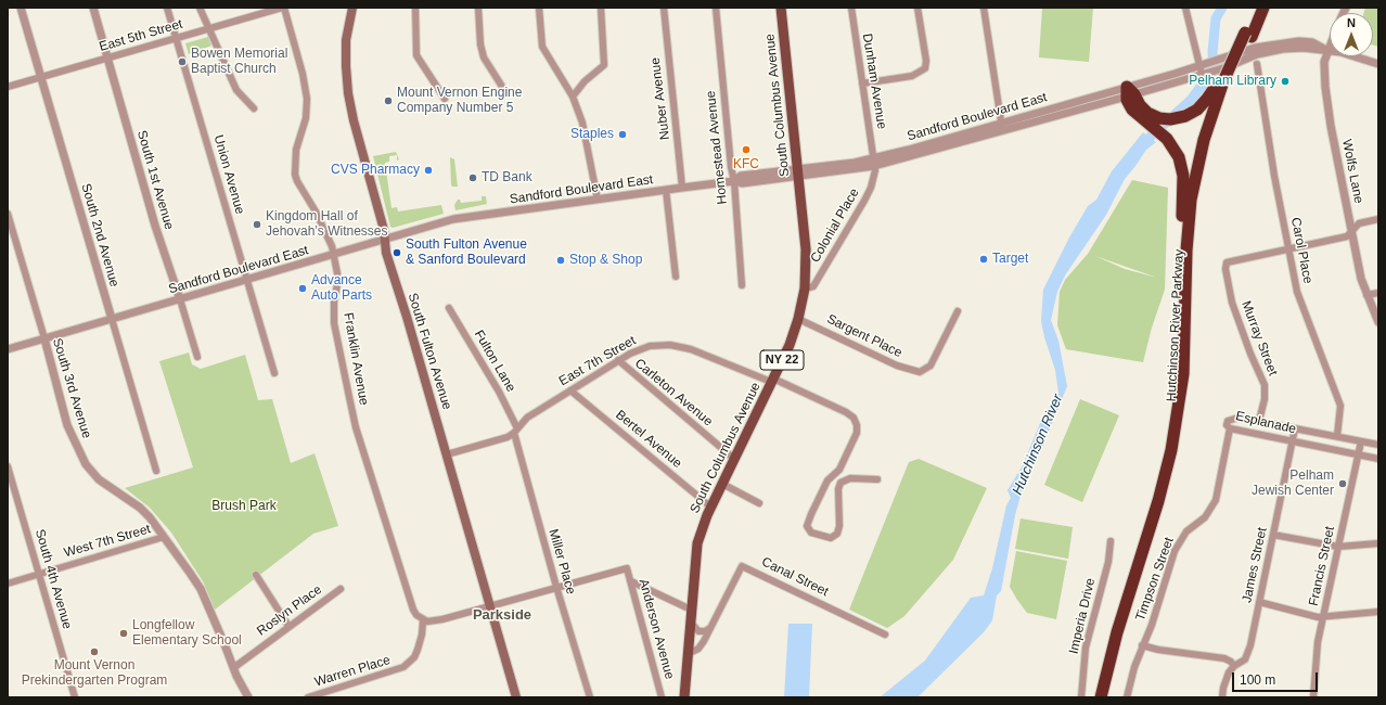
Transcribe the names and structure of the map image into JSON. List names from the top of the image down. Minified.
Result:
{"streets":{"highway":["Hutchinson River Parkway"],"main road":["South Columbus Avenue","South Fulton Avenue","NY 22"],"street":["East 5th Street","Dunham Avenue","Nuber Avenue","Sandford Boulevard East","Homestead Avenue","Wolfs Lane","Union Avenue","South 1st Avenue","Colonial Place","South 2nd Avenue","Carol Place","Sargent Place","Murray Street","Franklin Avenue","Fulton Lane","East 7th Street","South 3rd Avenue","Carleton Avenue","Esplanade","Bertel Avenue","West 7th Street","Miller Place","James Street","Francis Street","Canal Street","South 4th Avenue","Timpson Street","Roslyn Place","Imperia Drive","Anderson Avenue","Warren Place"]},"crossings":[["East 5th Street","Union Avenue"],["East 5th Street","South 1st Avenue"],["East 5th Street","South 2nd Avenue"],["East 5th Street","Franklin Avenue"],["Dunham Avenue","Sandford Boulevard East"],["Dunham Avenue","Colonial Place"],["Nuber Avenue","Sandford Boulevard East"],["South Columbus Avenue","Sandford Boulevard East"],["South Columbus Avenue","Colonial Place"],["South Columbus Avenue","Sargent Place"],["South Columbus Avenue","East 7th Street"],["South Columbus Avenue","Carleton Avenue"],["South Columbus Avenue","Bertel Avenue"],["South Columbus Avenue","Canal Street"],["Sandford Boulevard East","Homestead Avenue"],["Sandford Boulevard East","Wolfs Lane"],["Sandford Boulevard East","Union Avenue"],["Sandford Boulevard East","South 1st Avenue"],["Sandford Boulevard East","Colonial Place"],["Sandford Boulevard East","South 2nd Avenue"],["Sandford Boulevard East","Hutchinson River Parkway"],["Sandford Boulevard East","South Fulton Avenue"],["Sandford Boulevard East","Franklin Avenue"],["Sandford Boulevard East","South 3rd Avenue"],["Carol Place","Murray Street"],["Carol Place","Esplanade"],["Murray Street","Esplanade"],["South Fulton Avenue","East 7th Street"],["Franklin Avenue","Warren Place"],["Fulton Lane","East 7th Street"],["Fulton Lane","Miller Place"],["East 7th Street","Carleton Avenue"],["East 7th Street","Bertel Avenue"],["East 7th Street","Miller Place"],["South 3rd Avenue","West 7th Street"],["South 3rd Avenue","Roslyn Place"],["Esplanade","James Street"],["Esplanade","Francis Street"],["Esplanade","Timpson Street"],["West 7th Street","South 4th Avenue"],["Miller Place","Anderson Avenue"]],"districts":["Parkside"],"water":["Hutchinson River"],"parks":["Brush Park"],"places":["Bowen Memorial Baptist Church","Pelham Library","Mount Vernon Engine Company Number 5","Staples","KFC","CVS Pharmacy","TD Bank","Kingdom Hall of Jehovah’s Witnesses","South Fulton Avenue & Sanford Boulevard","Target","Stop & Shop","Advance Auto Parts","Pelham Jewish Center","Longfellow Elementary School","Mount Vernon Prekindergarten Program"],"scale_bar":"100 m","north":"top"}
